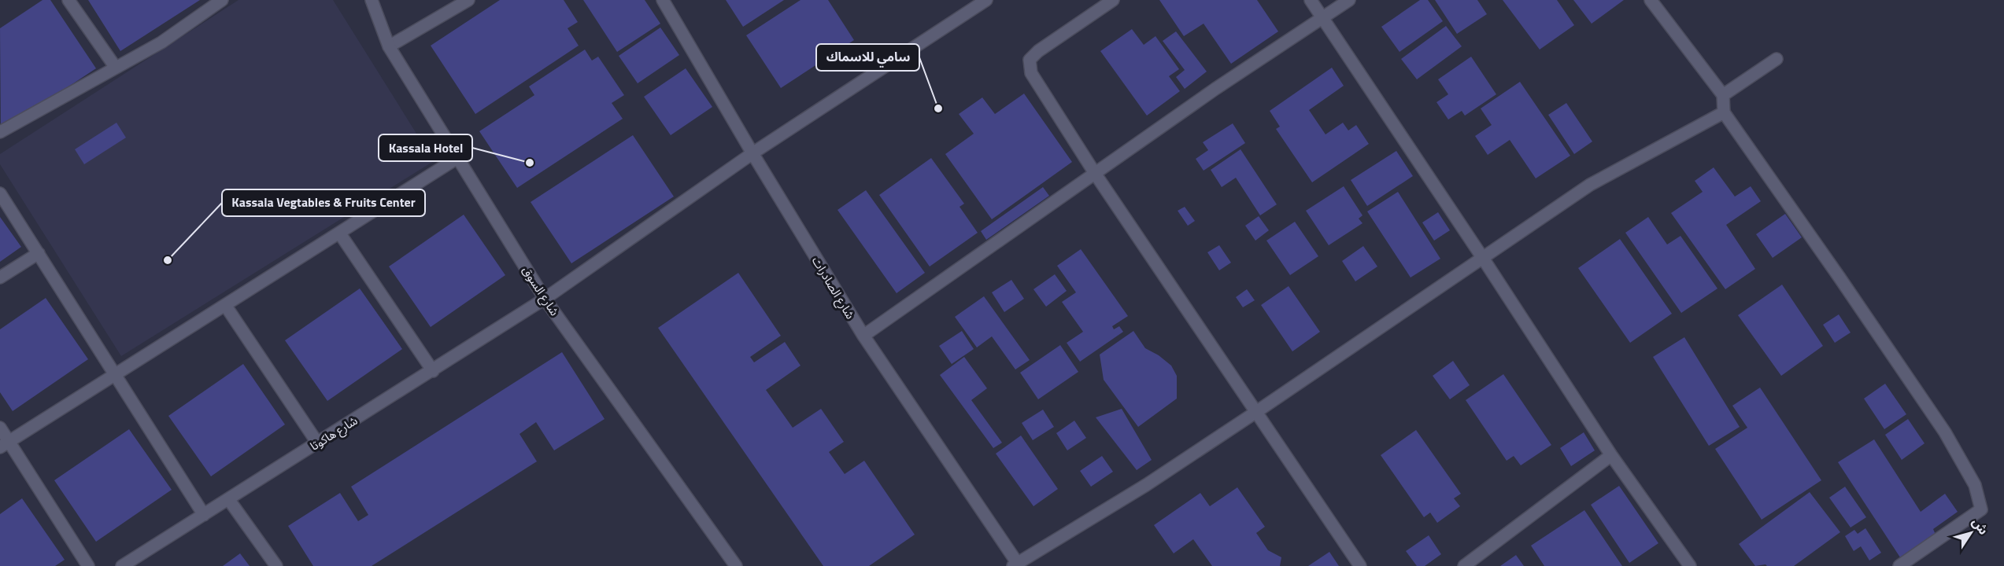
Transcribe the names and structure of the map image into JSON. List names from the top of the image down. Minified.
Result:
{"streets":{"street":["شارع الصادرات","شارع السوق","شارع هاكوتا"]},"crossings":[["شارع الصادرات","شارع هاكوتا"],["شارع السوق","شارع هاكوتا"]],"places":["سامي للاسماك","Kassala Hotel","Kassala Vegtables & Fruits Center"],"north":"top right"}
